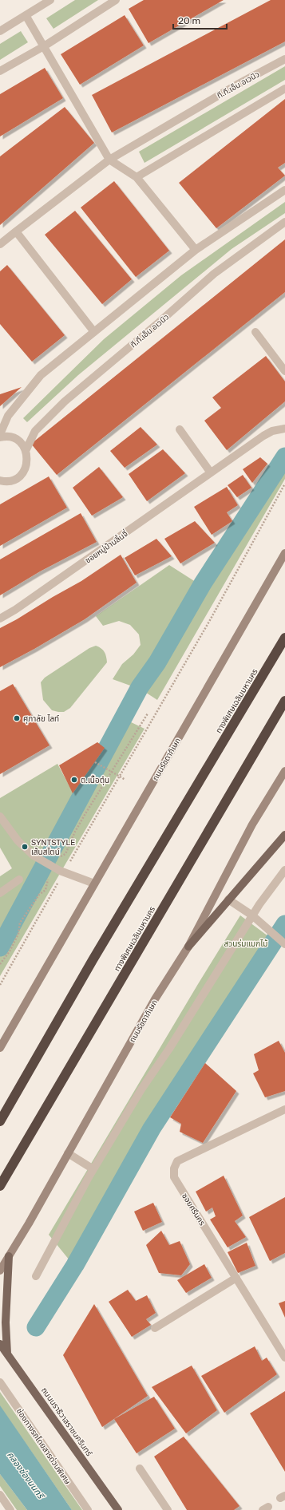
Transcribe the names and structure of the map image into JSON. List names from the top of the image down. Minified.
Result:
{"streets":{"highway":["ทางพิเศษเฉลิมมหานคร"],"main road":["ถนนรัชดาภิเษก","ถนนนราธิวาสราชนครินทร์"],"street":["ที.ที.เอ็น อเวนิว","ซอยหมู่บ้านลิ้นจี่","ซอยศรีนคร","ช่องทางรถโดยสารด่วนพิเศษ"]},"water":["คลองช่องนนทรี"],"parks":["สวนร่มแมกไม้"],"places":["ศุภาลัย ไลท์","ต.เนื้อตุ๋น","SYNTSTYLE เส้นสไตน์"],"scale_bar":"20 m"}
